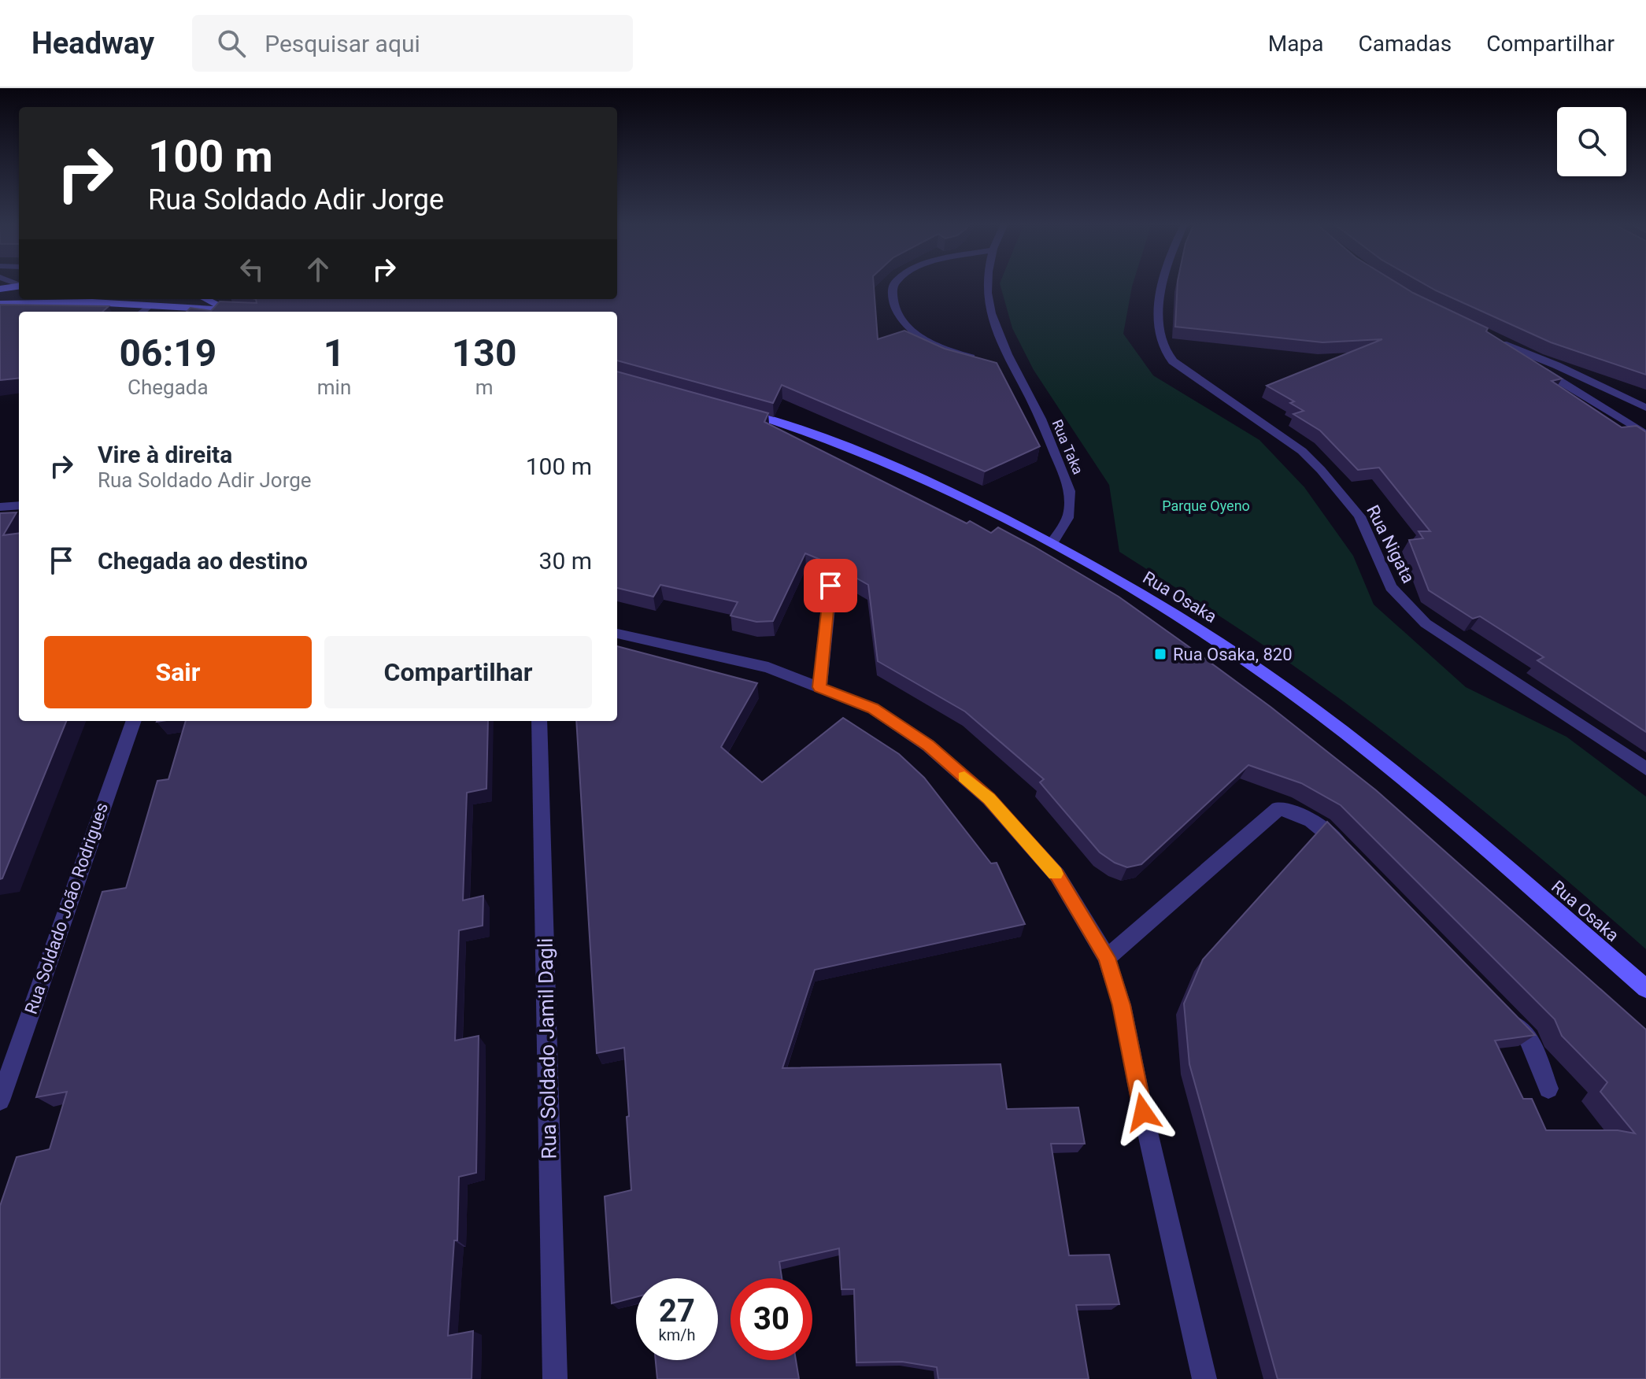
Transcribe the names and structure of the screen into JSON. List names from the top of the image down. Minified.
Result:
{"streets":{"main road":["Rua Osaka"],"street":["Rua Taka","Rua Nigata","Rua Soldado João Rodrigues","Rua Soldado Jamil Dagli"]},"crossings":[["Rua Taka","Rua Osaka"]],"parks":["Parque Oyeno"],"places":{"transit":["Rua Osaka, 820"]},"page":{"header":"Headway","search":"Pesquisar aqui","nav":["Mapa","Camadas","Compartilhar"],"turn":["100 m","Rua Soldado Adir Jorge"],"eta":["06:19","Chegada","1","min","130","m"],"list":[{"name":"Vire à direita","note":"Rua Soldado Adir Jorge","value":"100 m"},{"name":"Chegada ao destino","value":"30 m"}],"buttons":["Sair","Compartilhar"],"speed":"27 km/h","limit":"30"}}
